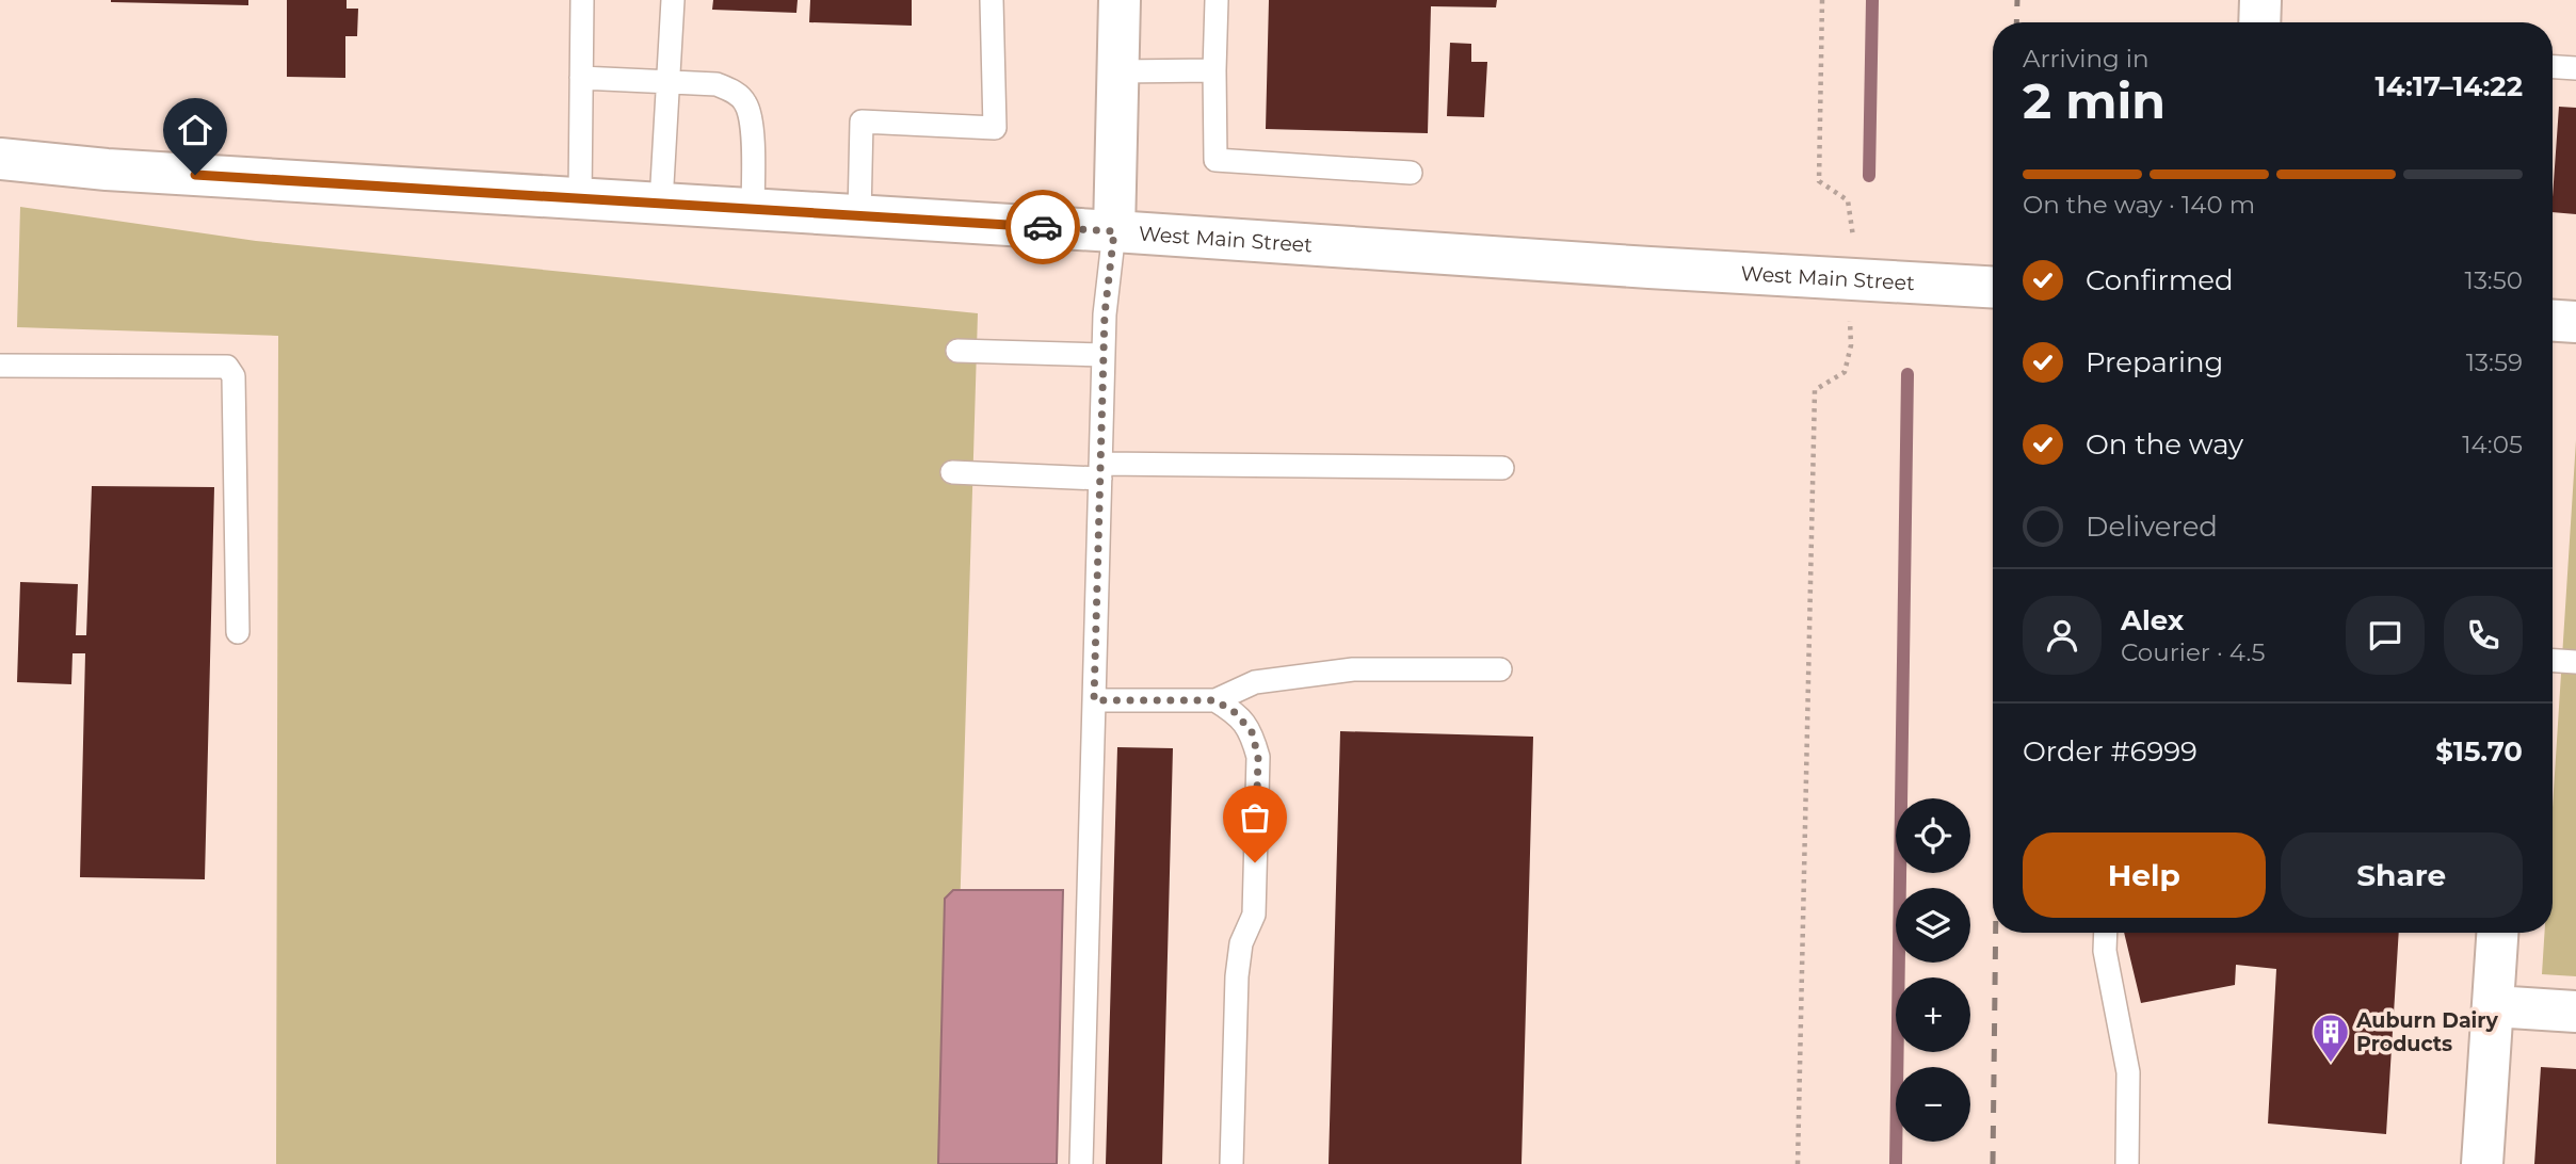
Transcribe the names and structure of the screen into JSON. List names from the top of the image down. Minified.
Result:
{"streets":{"main road":["West Main Street"]},"places":{"building":["Auburn Dairy Products"]},"page":{"heading":["2 min","Arriving in","14:17–14:22"],"panel":["Alex","Courier · 4.5","Order #6999","$15.70"],"bar":"On the way · 140 m","list":[["Confirmed","13:50"],["Preparing","13:59"],["On the way","14:05"],"Delivered"],"map_buttons":["+","−"],"buttons":["Help","Share"]}}
